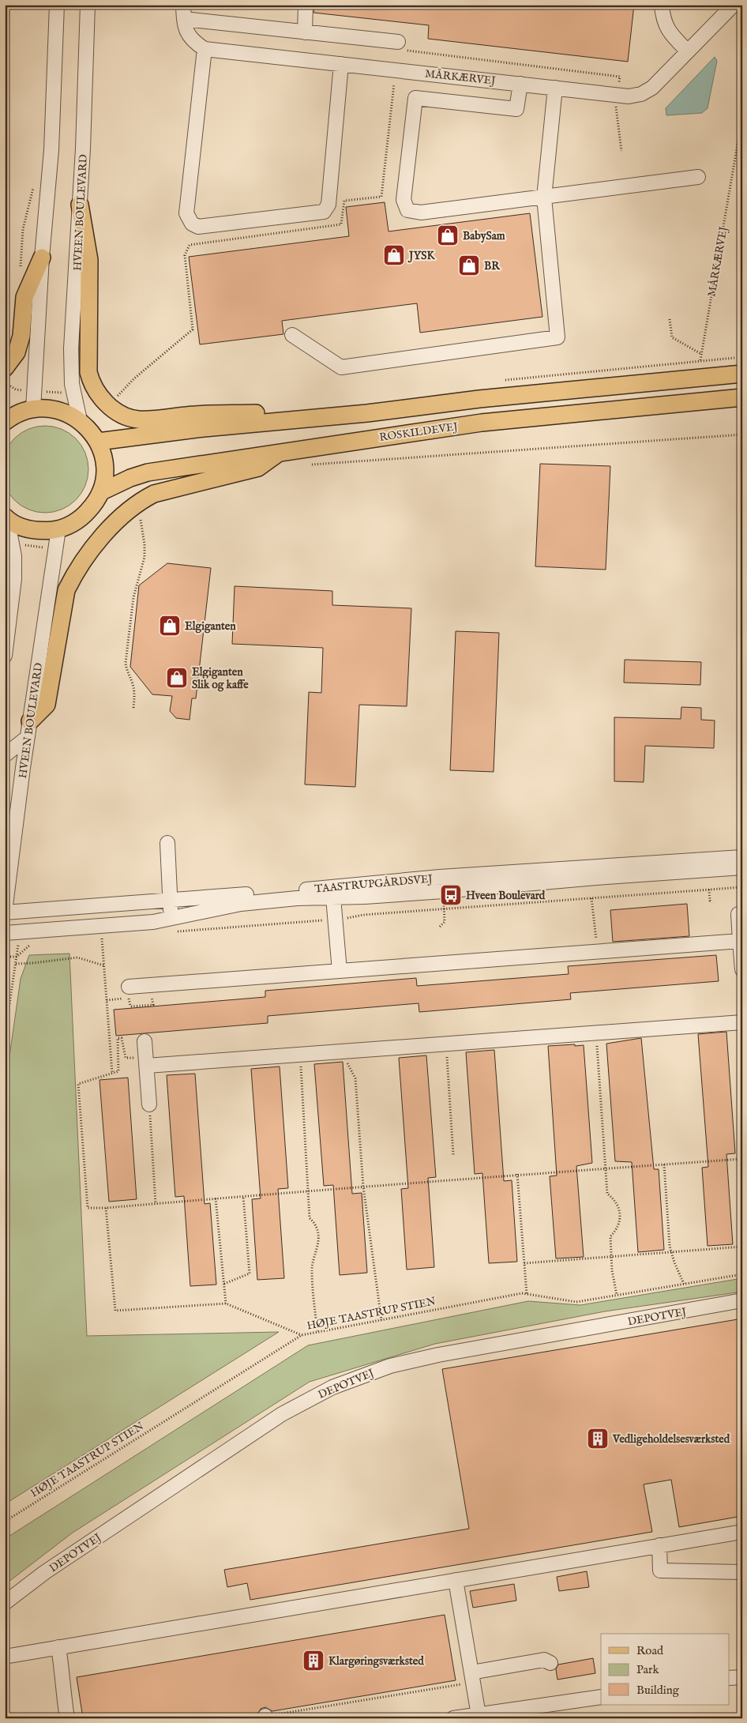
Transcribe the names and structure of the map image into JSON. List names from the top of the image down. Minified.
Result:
{"streets":{"main road":["ROSKILDEVEJ"],"street":["MÅRKÆRVEJ","HVEEN BOULEVARD","TAASTRUPGÅRDSVEJ","DEPOTVEJ"],"path":["HØJE TAASTRUP STIEN"]},"crossings":[["HVEEN BOULEVARD","TAASTRUPGÅRDSVEJ"]],"places":{"shop":["BabySam","JYSK","BR","Elgiganten","Elgiganten Slik og kaffe"],"bus stop":["Hveen Boulevard"],"building":["Vedligeholdelsesværksted","Klargøringsværksted"]},"legend":["Road","Park","Building"]}
